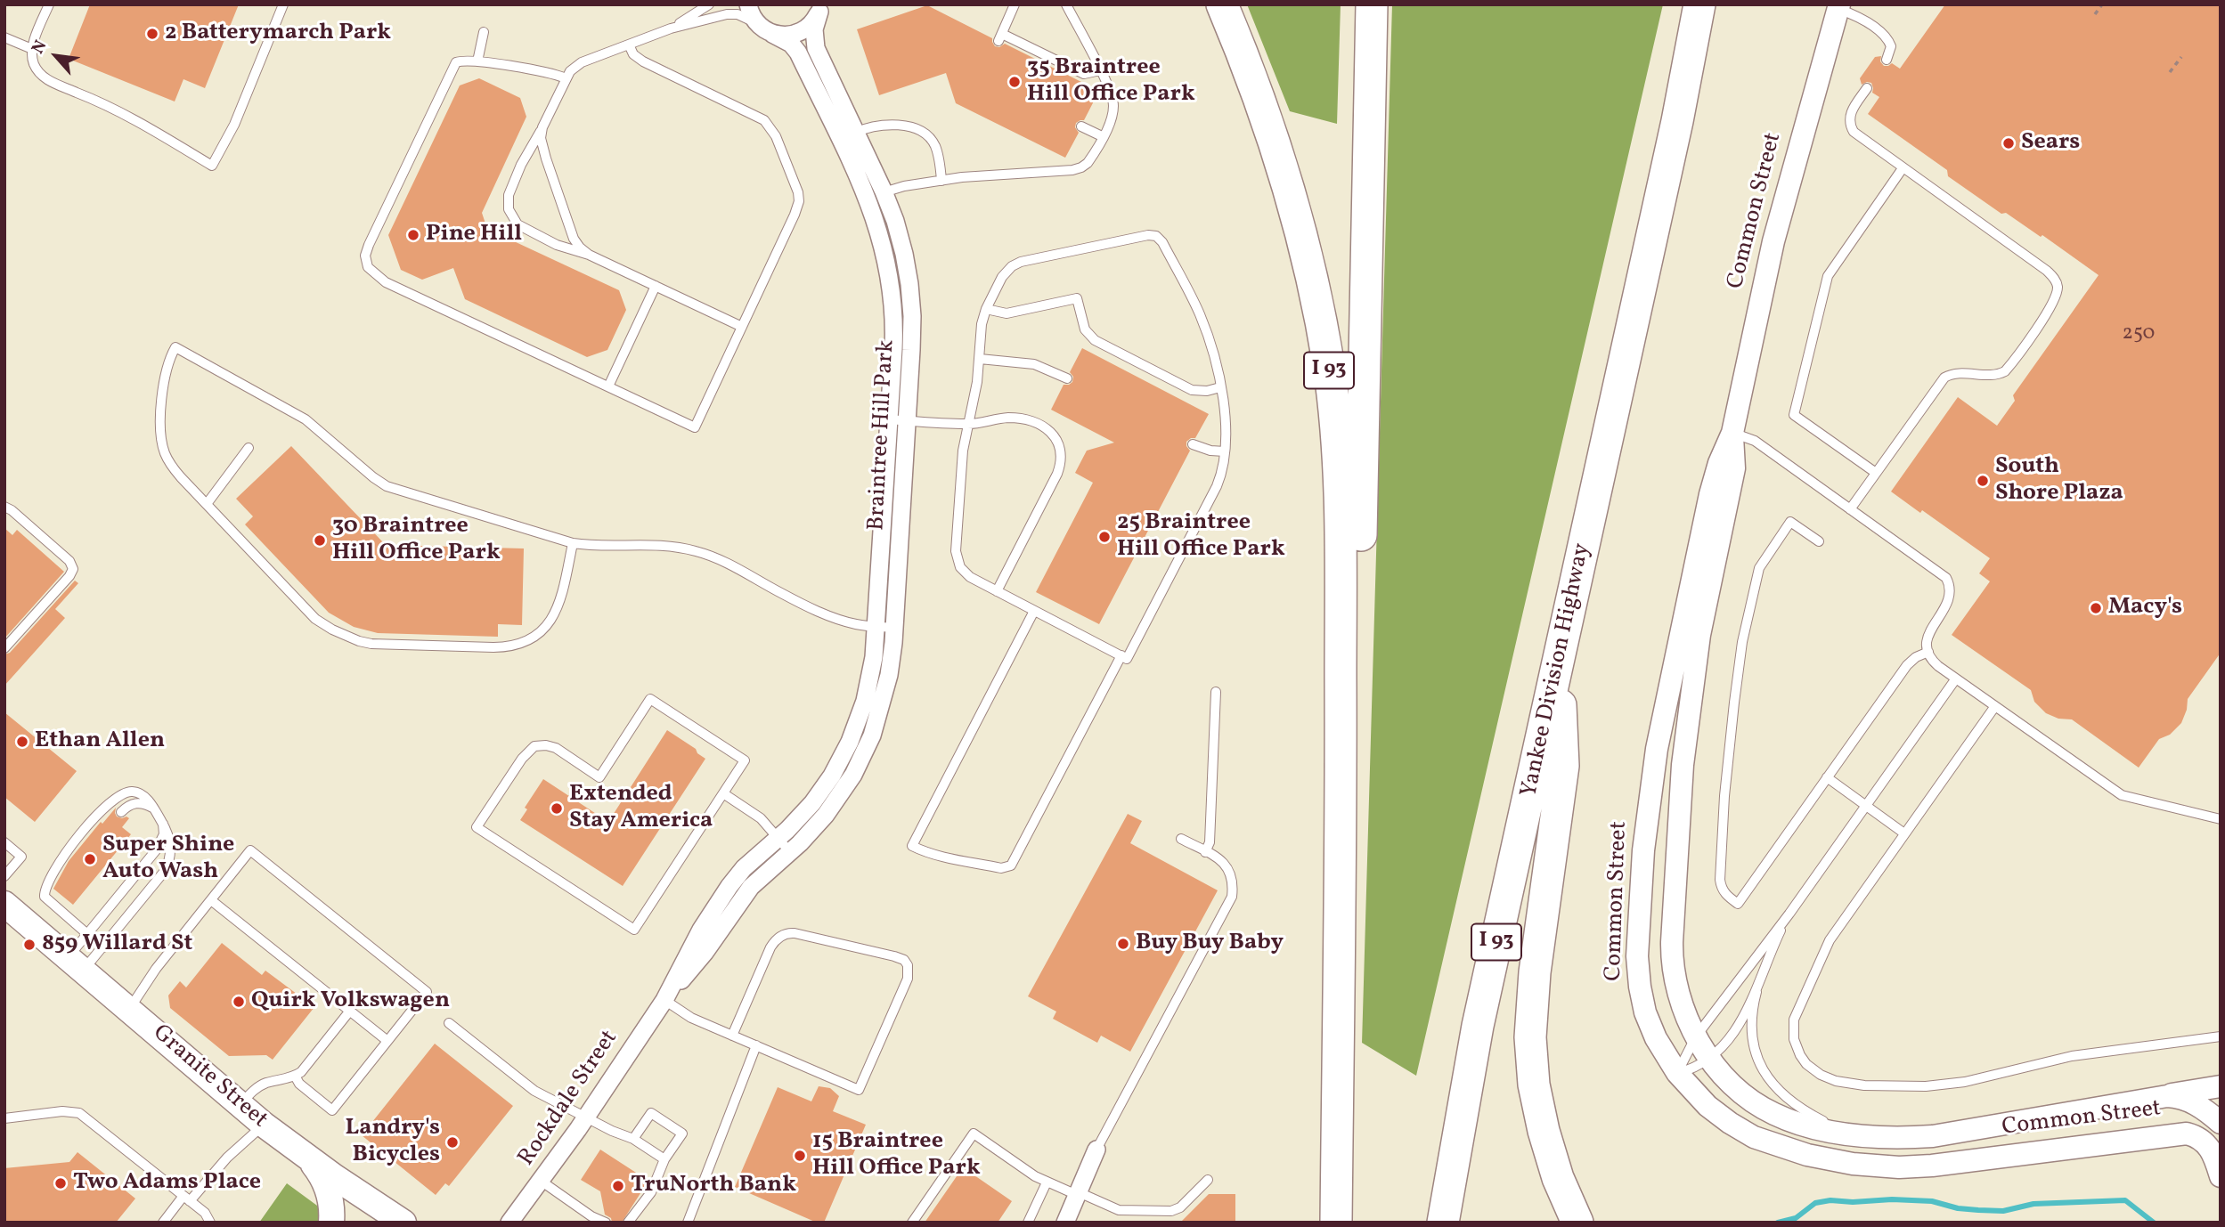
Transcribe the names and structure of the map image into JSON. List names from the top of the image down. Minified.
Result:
{"streets":{"highway":["I 93","Yankee Division Highway"],"main road":["Granite Street"],"street":["Common Street","Braintree Hill Park","Rockdale Street"]},"crossings":[["I 93","Yankee Division Highway"],["Braintree Hill Park","Rockdale Street"]],"places":["2 Batterymarch Park","35 Braintree Hill Office Park","Sears","Pine Hill","South Shore Plaza","25 Braintree Hill Office Park","30 Braintree Hill Office Park","Macy's","Ethan Allen","Extended Stay America","Super Shine Auto Wash","Buy Buy Baby","859 Willard St","Quirk Volkswagen","Landry's Bicycles","15 Braintree Hill Office Park","Two Adams Place","TruNorth Bank"],"house_numbers":["250"],"north":"top left"}
